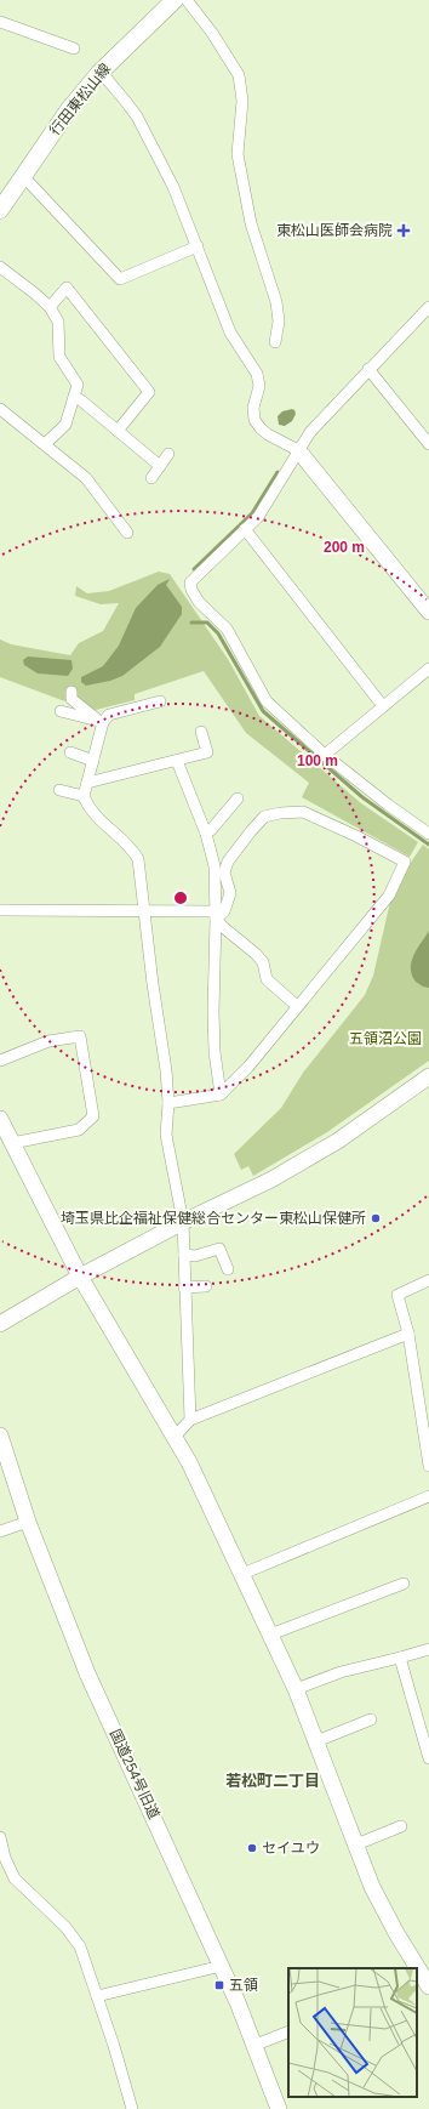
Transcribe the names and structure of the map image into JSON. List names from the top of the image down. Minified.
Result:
{"streets":{"main road":["行田東松山線"],"street":["国道254号旧道"]},"districts":["若松町二丁目"],"parks":["五領沼公園"],"places":{"health":["東松山医師会病院"],"other":["埼玉県比企福祉保健総合センター東松山保健所","セイユウ"],"transit":["五領"]},"rings":["200 m","100 m"]}
